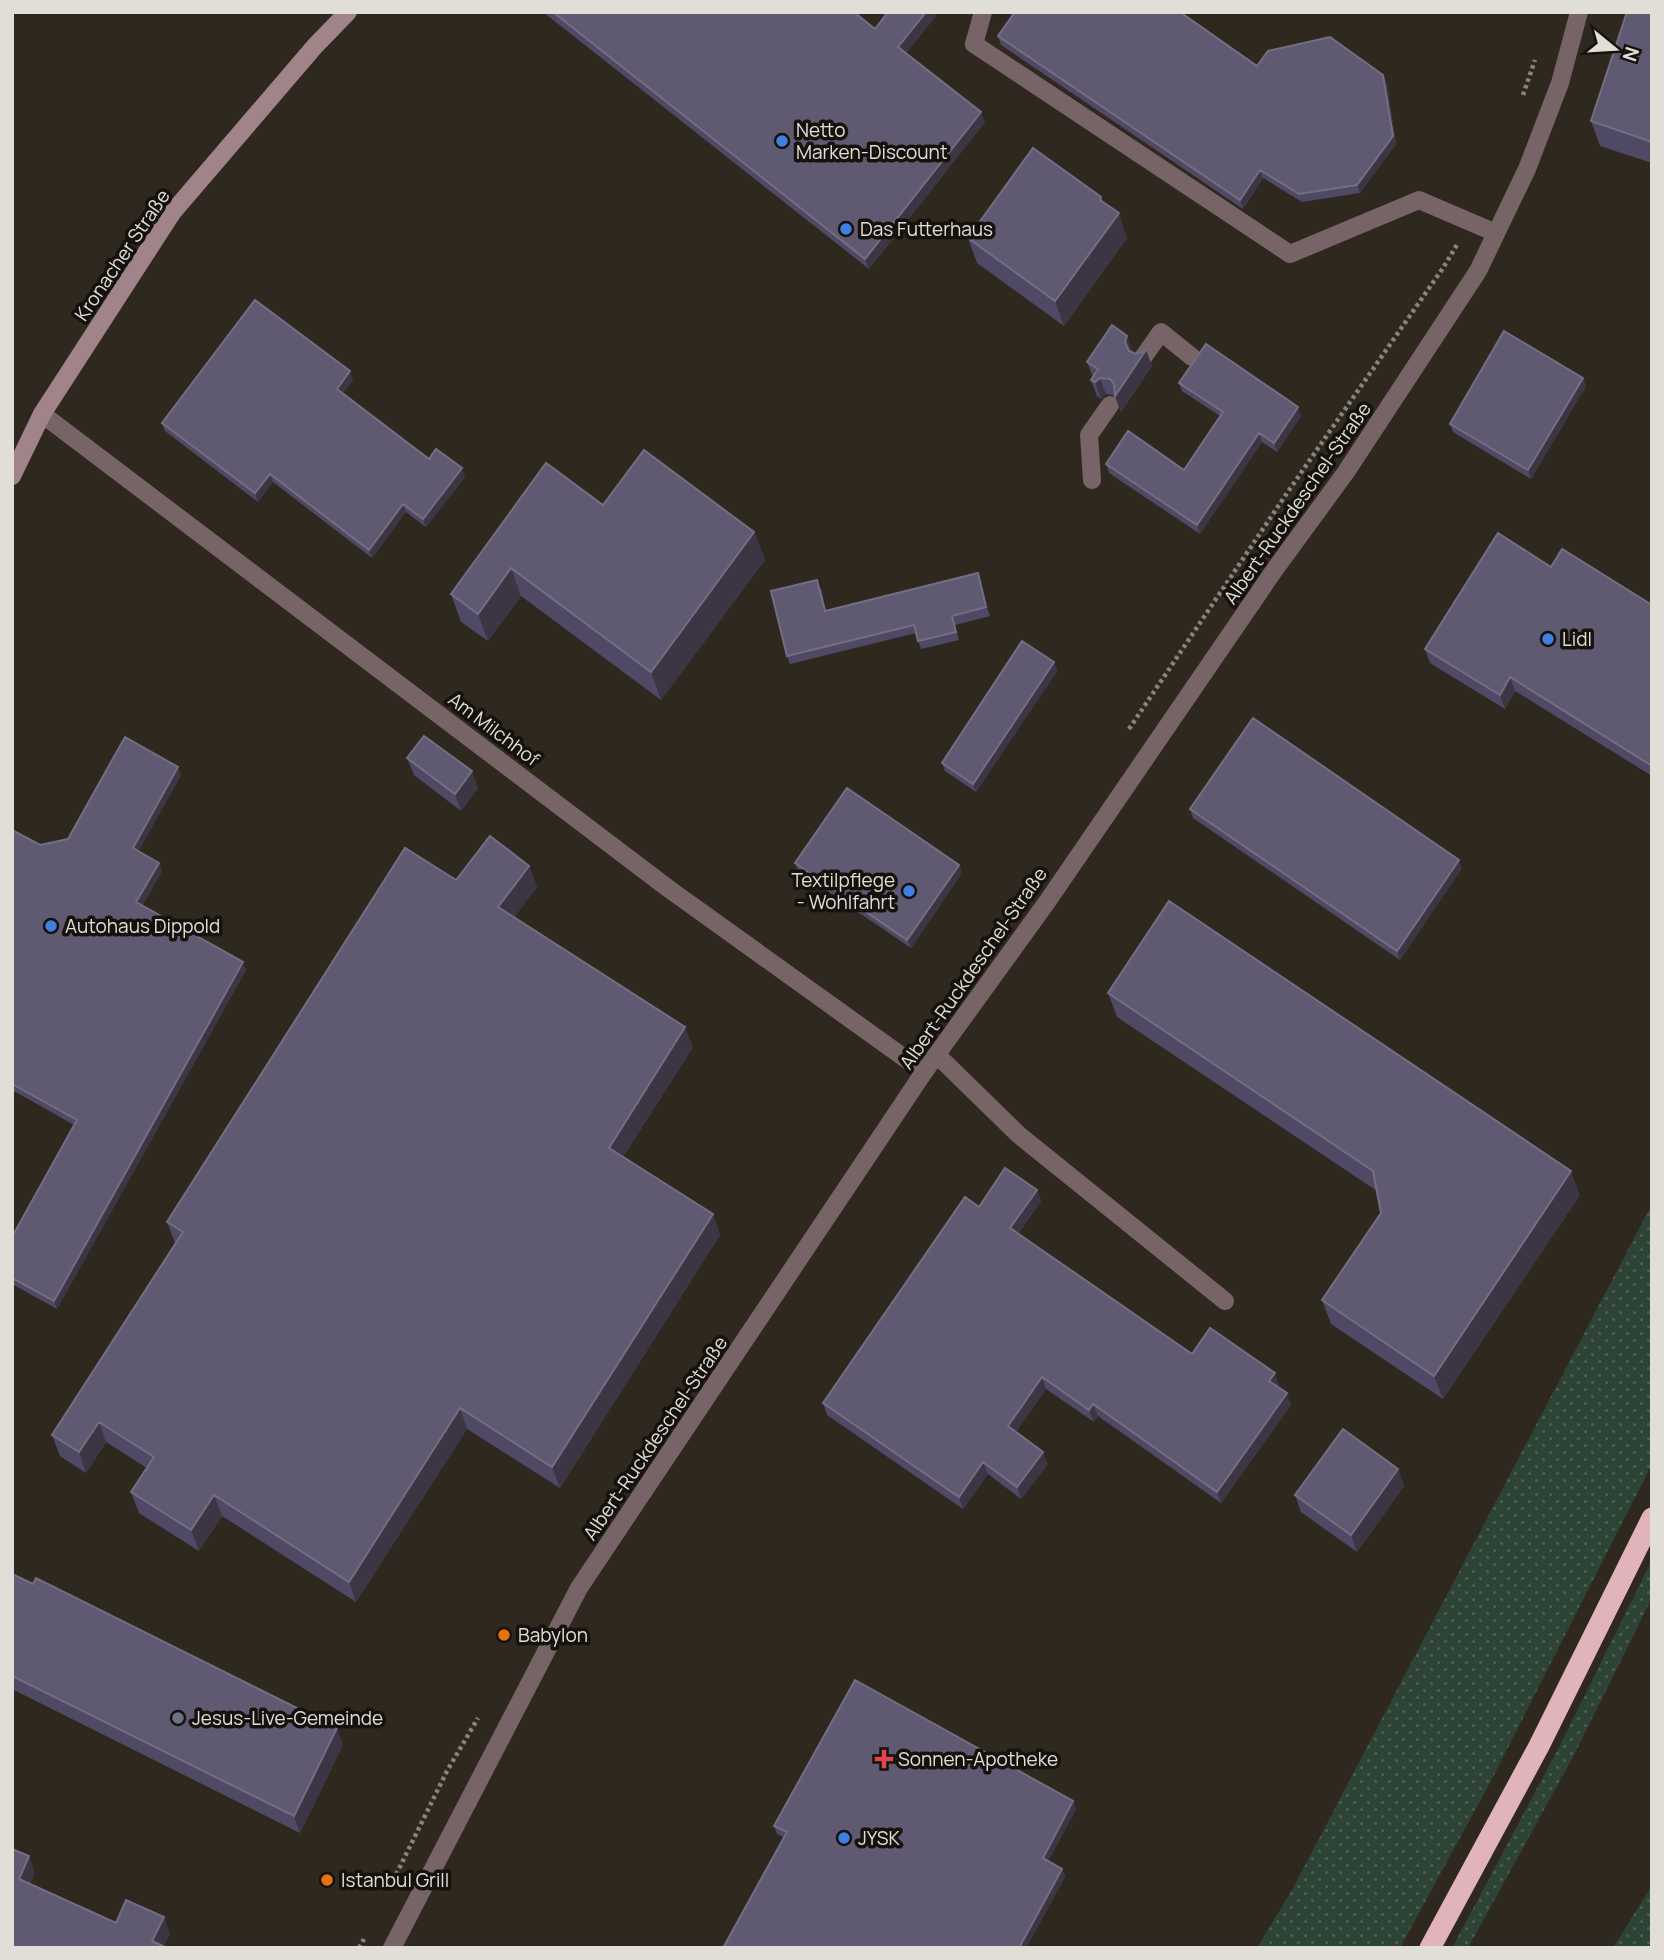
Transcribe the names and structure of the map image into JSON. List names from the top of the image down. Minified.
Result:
{"streets":{"street":["Kronacher Straße","Albert-Ruckdeschel-Straße","Am Milchhof"]},"crossings":[["Kronacher Straße","Am Milchhof"],["Albert-Ruckdeschel-Straße","Am Milchhof"]],"places":{"other":["Netto Marken-Discount","Das Futterhaus","Lidl","Textilpflege - Wohlfahrt","Autohaus Dippold","Babylon","Jesus-Live-Gemeinde","JYSK","Istanbul Grill"],"health":["Sonnen-Apotheke"]},"north":"right"}
